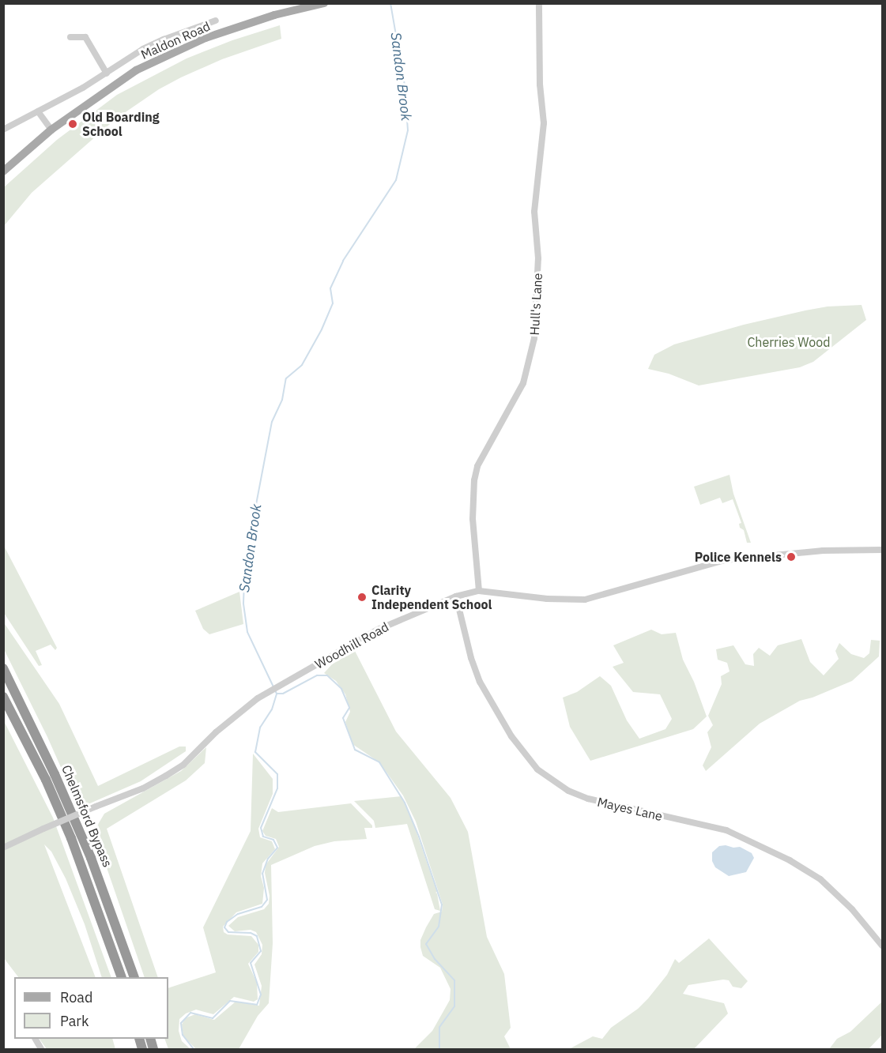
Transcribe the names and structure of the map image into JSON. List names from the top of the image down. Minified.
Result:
{"streets":{"highway":["Chelmsford Bypass"],"main road":["Maldon Road"],"street":["Hull's Lane","Woodhill Road","Mayes Lane"]},"crossings":[["Hull's Lane","Woodhill Road"],["Woodhill Road","Mayes Lane"]],"water":["Sandon Brook"],"parks":["Cherries Wood"],"places":["Old Boarding School","Police Kennels","Clarity Independent School"],"legend":["Road","Park"]}
